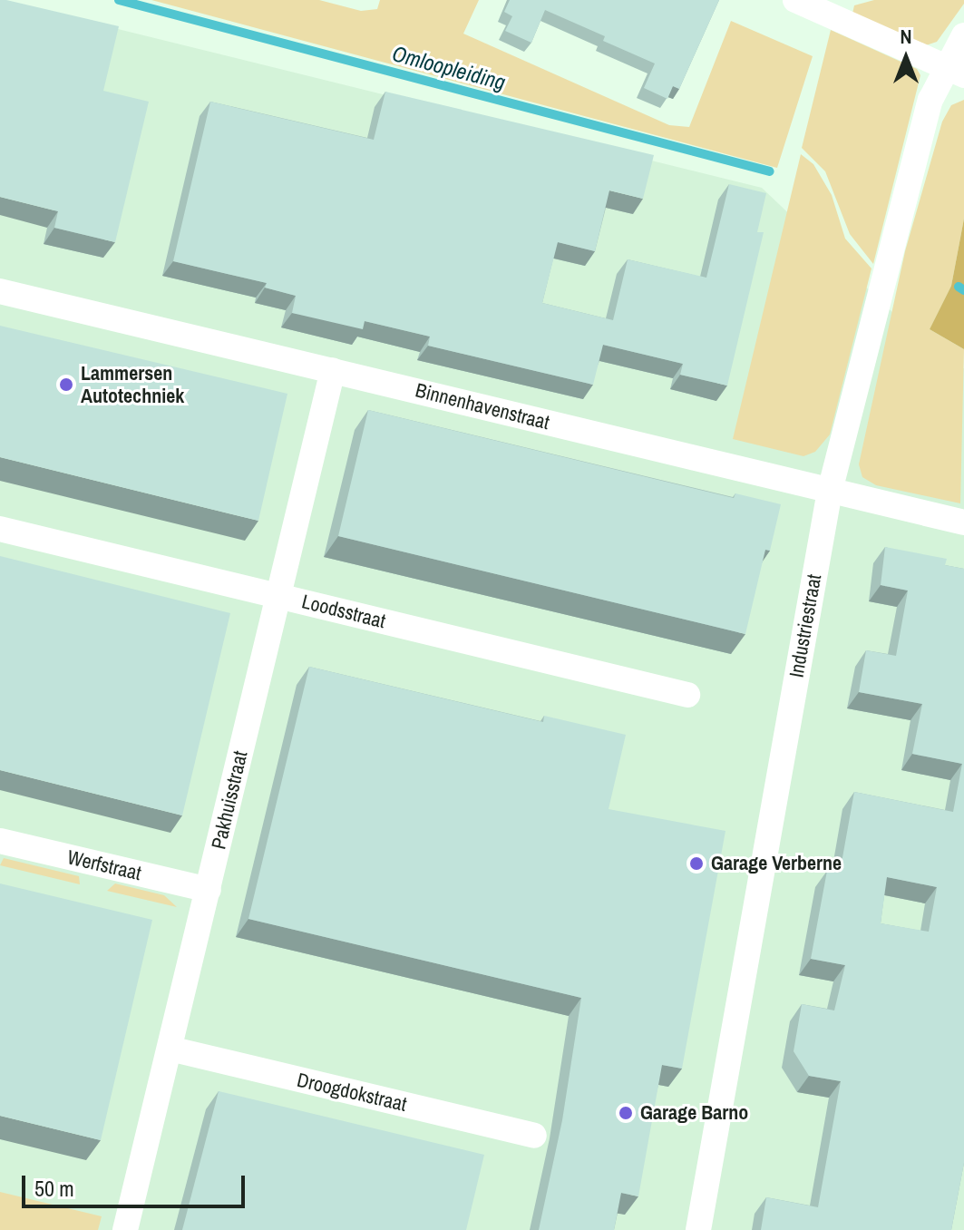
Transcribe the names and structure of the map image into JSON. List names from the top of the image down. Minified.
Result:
{"streets":{"street":["Binnenhavenstraat","Loodsstraat","Industriestraat","Pakhuisstraat","Werfstraat","Droogdokstraat"]},"crossings":[["Binnenhavenstraat","Industriestraat"],["Binnenhavenstraat","Pakhuisstraat"],["Loodsstraat","Pakhuisstraat"],["Pakhuisstraat","Werfstraat"],["Pakhuisstraat","Droogdokstraat"]],"water":["Omloopleiding"],"places":["Lammersen Autotechniek","Garage Verberne","Garage Barno"],"scale_bar":"50 m","north":"top"}
